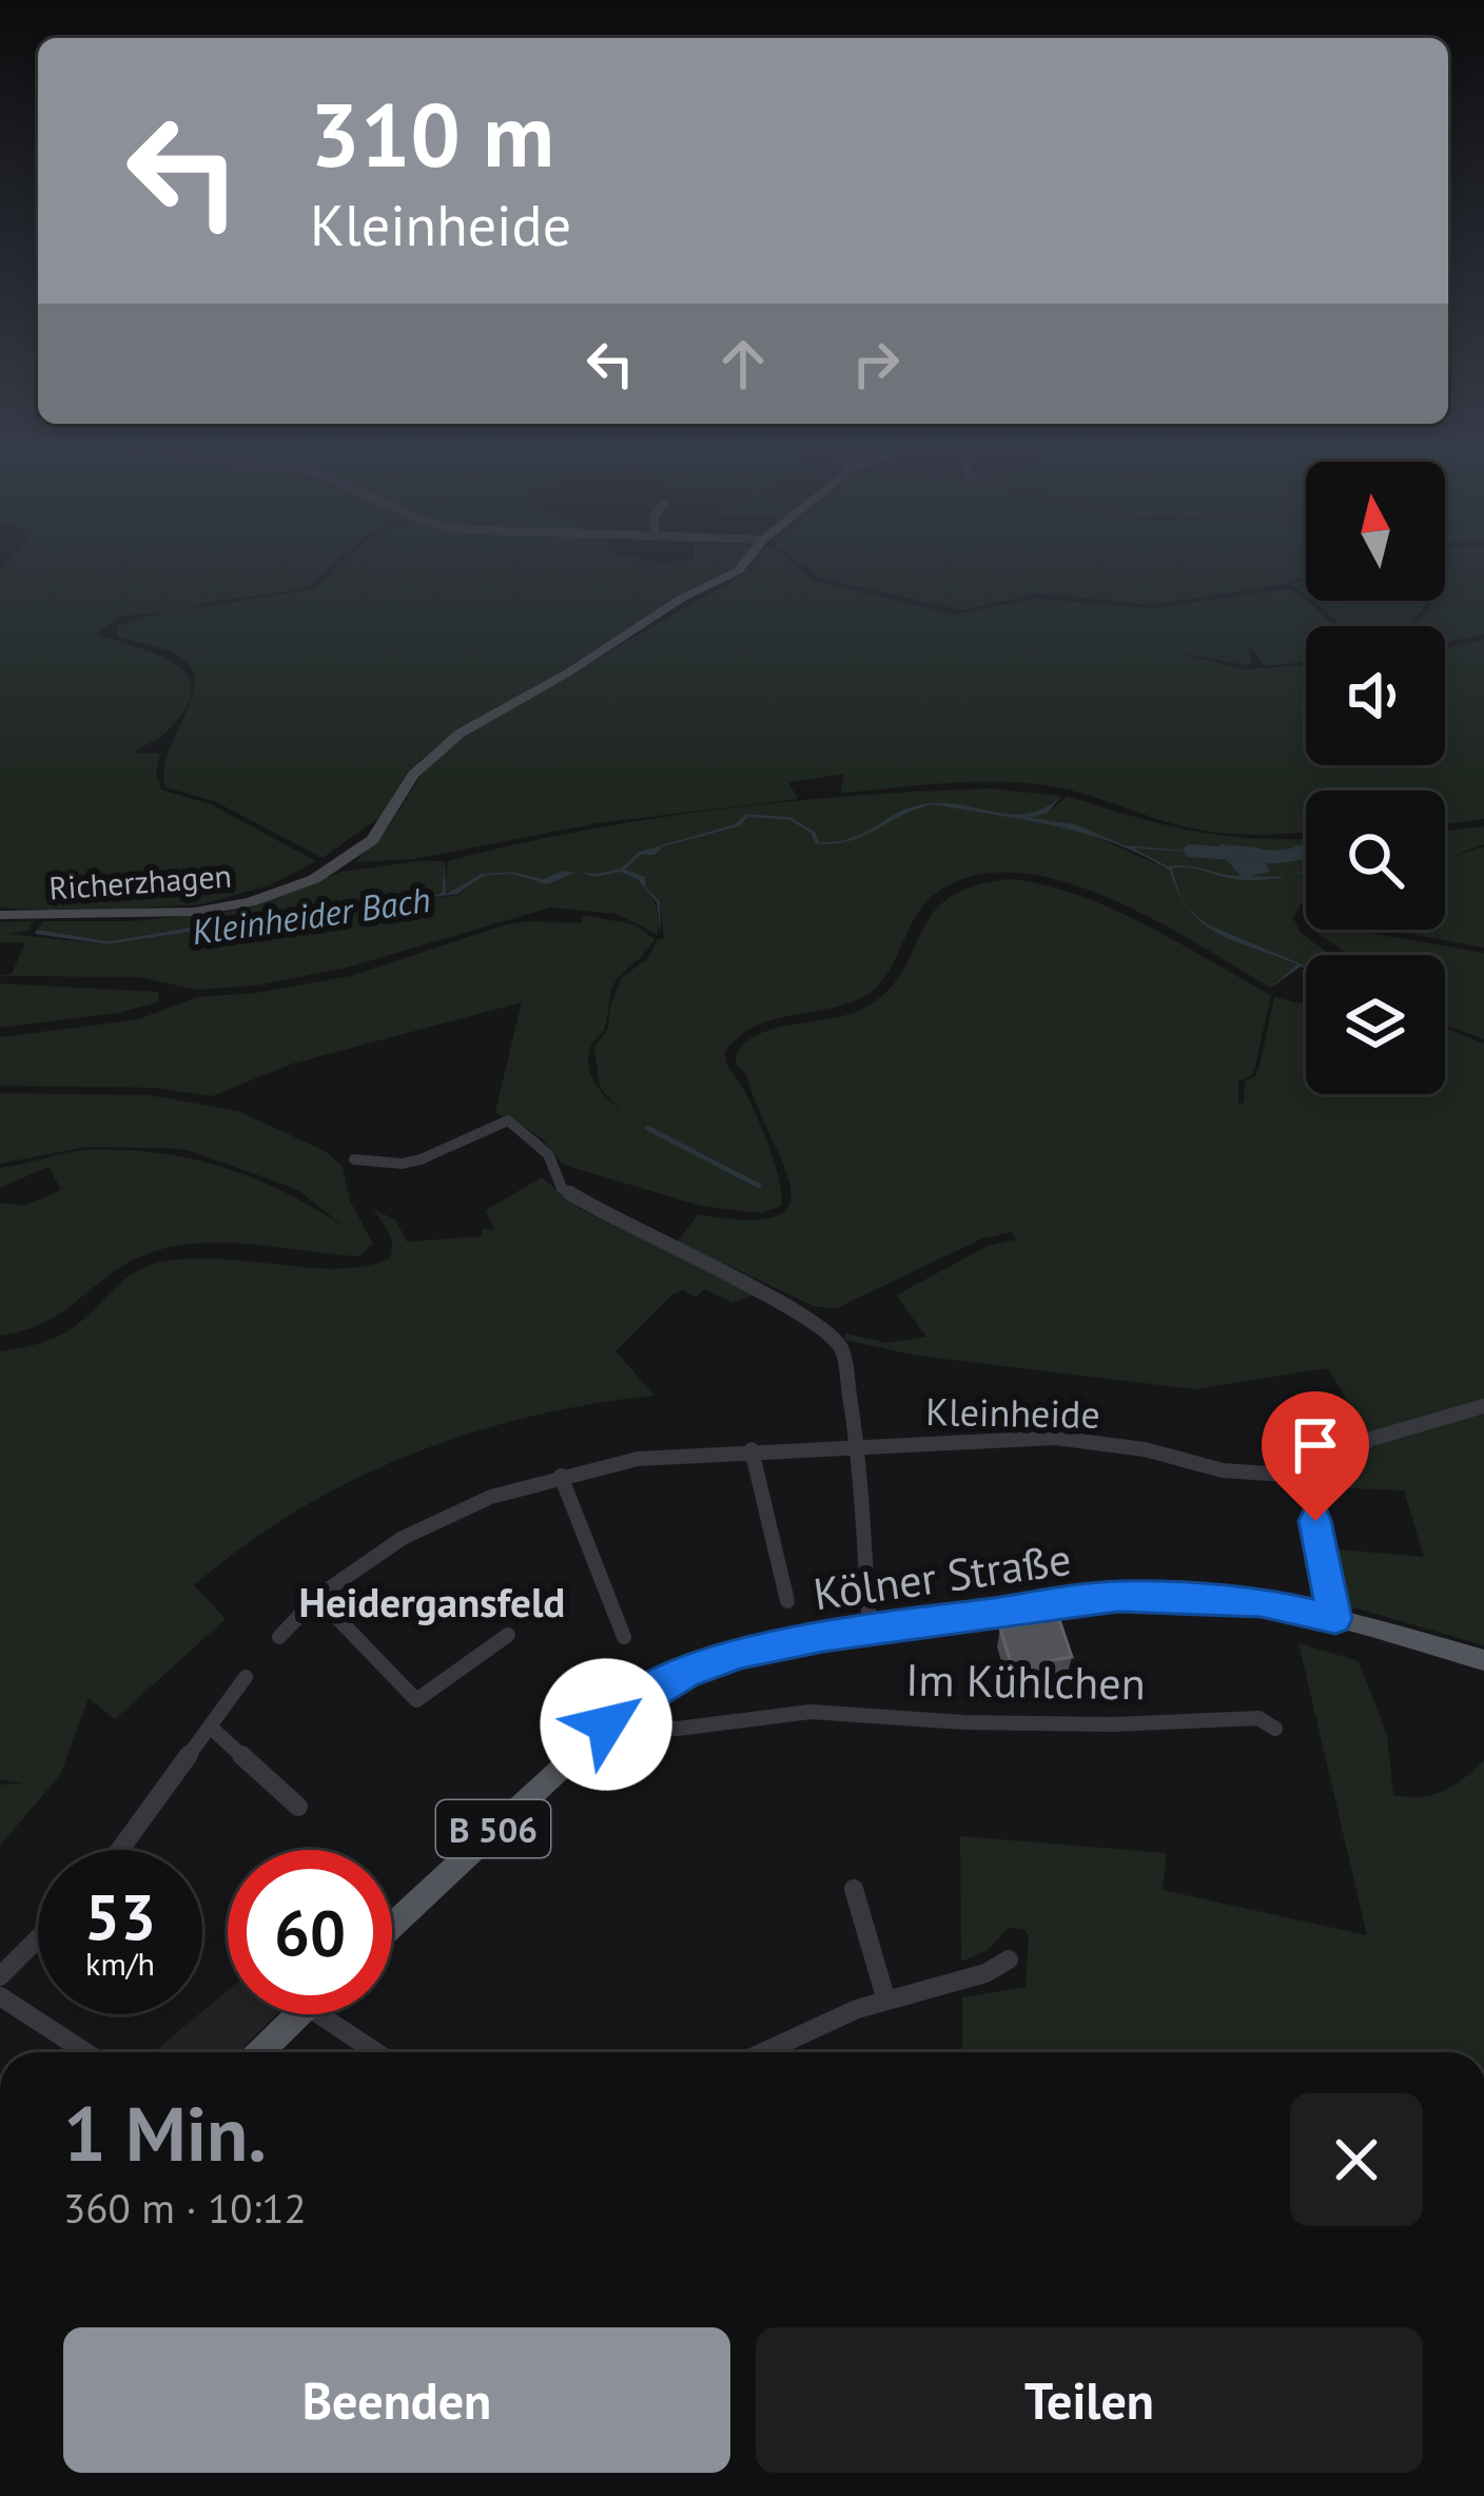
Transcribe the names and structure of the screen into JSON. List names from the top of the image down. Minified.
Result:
{"streets":{"main road":["Kölner Straße","B 506"],"street":["Richerzhagen","Kleinheide","Im Kühlchen"]},"crossings":[["Kölner Straße","Im Kühlchen"]],"districts":["Heidergansfeld"],"water":["Kleinheider Bach"],"north":"top","page":{"turn":["310 m","Kleinheide"],"speed":"53 km/h","limit":"60","heading":["1 Min.","360 m · 10:12"],"buttons":["Beenden","Teilen"]}}
